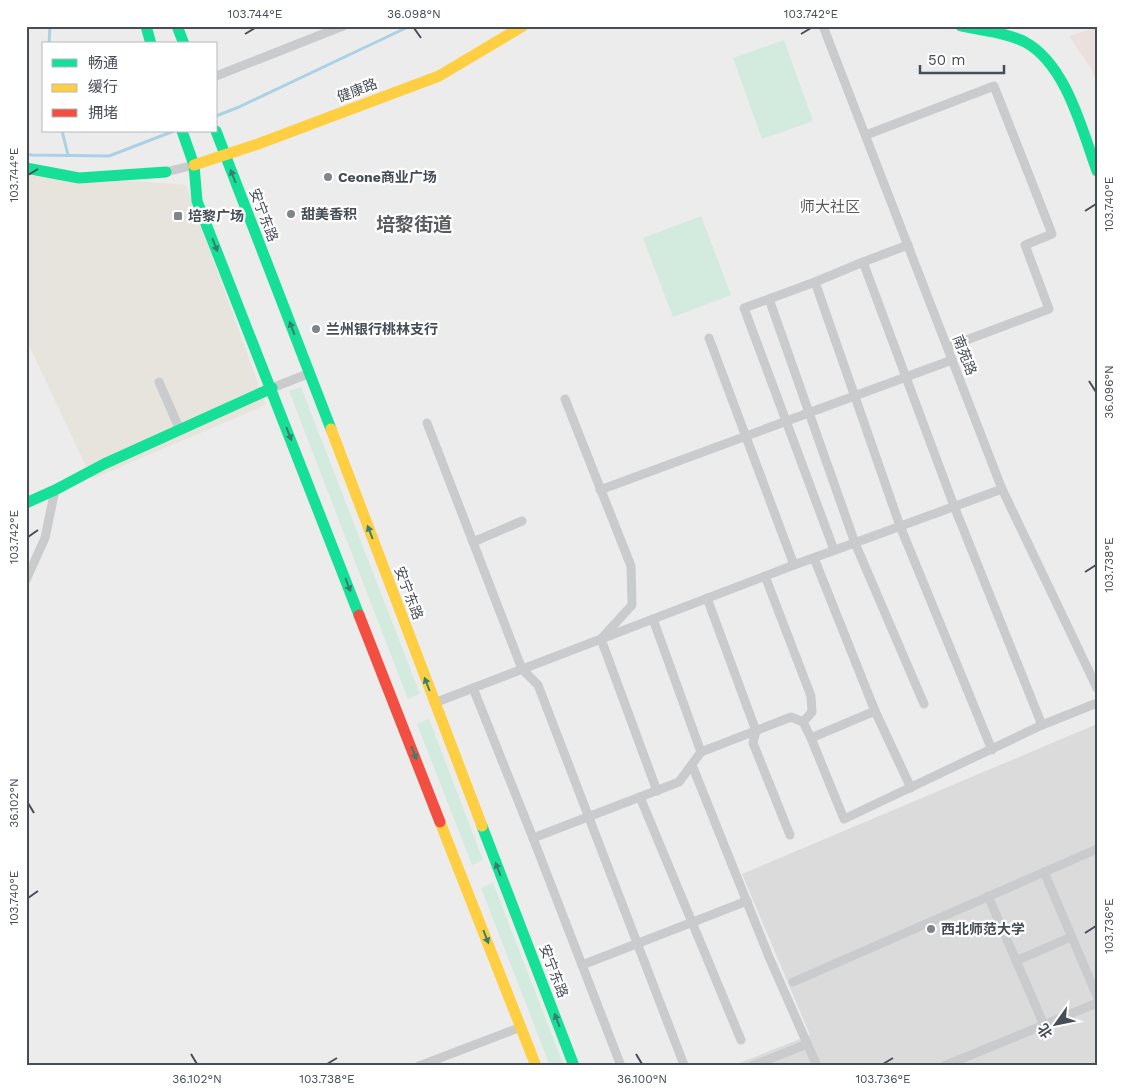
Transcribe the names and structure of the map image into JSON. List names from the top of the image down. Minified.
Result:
{"streets":{"main road":["健康路","安宁东路"],"street":["南苑路"]},"crossings":[["健康路","安宁东路"]],"districts":["师大社区","培黎街道"],"places":{"other":["Ceone商业广场","甜美香积","兰州银行桃林支行","西北师范大学"],"transit":["培黎广场"]},"legend":["畅通","缓行","拥堵"],"scale_bar":"50 m","north":"bottom left","coordinates":["103.744°E","36.098°N","103.742°E","103.740°E","36.096°N","103.738°E","36.102°N","103.736°E","36.100°N"]}
